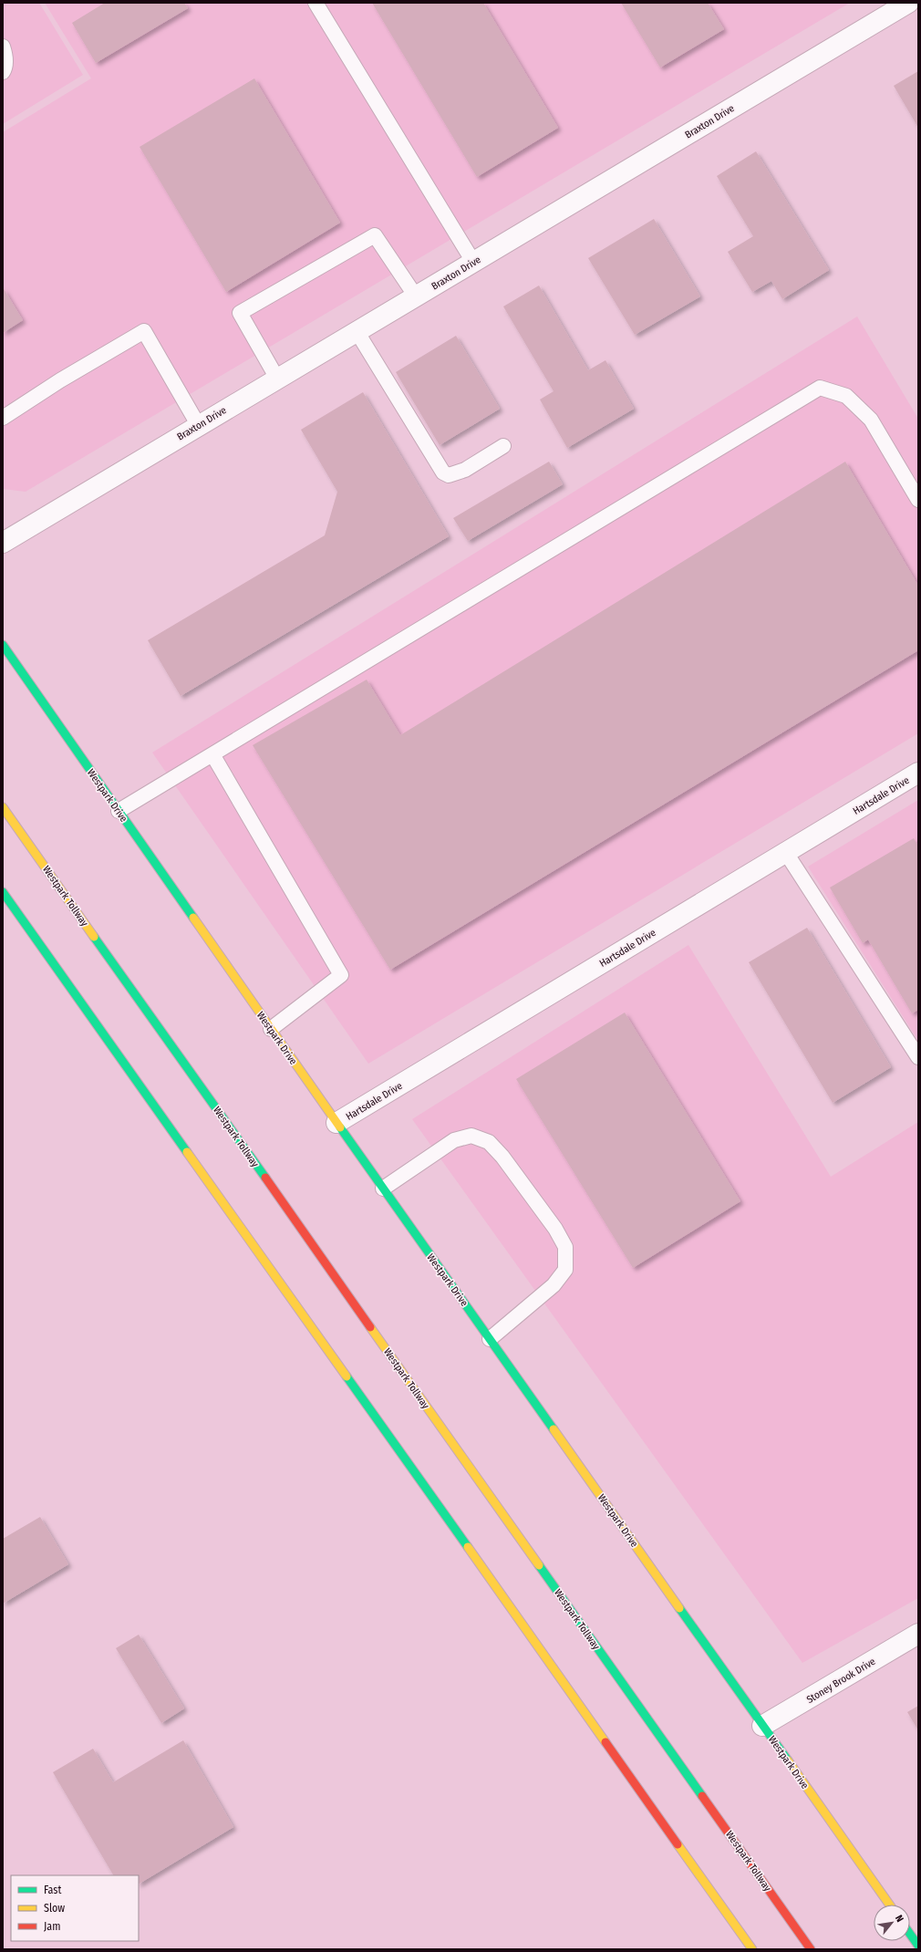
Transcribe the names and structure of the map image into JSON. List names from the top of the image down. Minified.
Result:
{"streets":{"main road":["Westpark Drive","Westpark Tollway"],"street":["Braxton Drive","Hartsdale Drive","Stoney Brook Drive"]},"crossings":[["Westpark Drive","Hartsdale Drive"],["Westpark Drive","Stoney Brook Drive"]],"legend":["Fast","Slow","Jam"],"north":"top right"}
